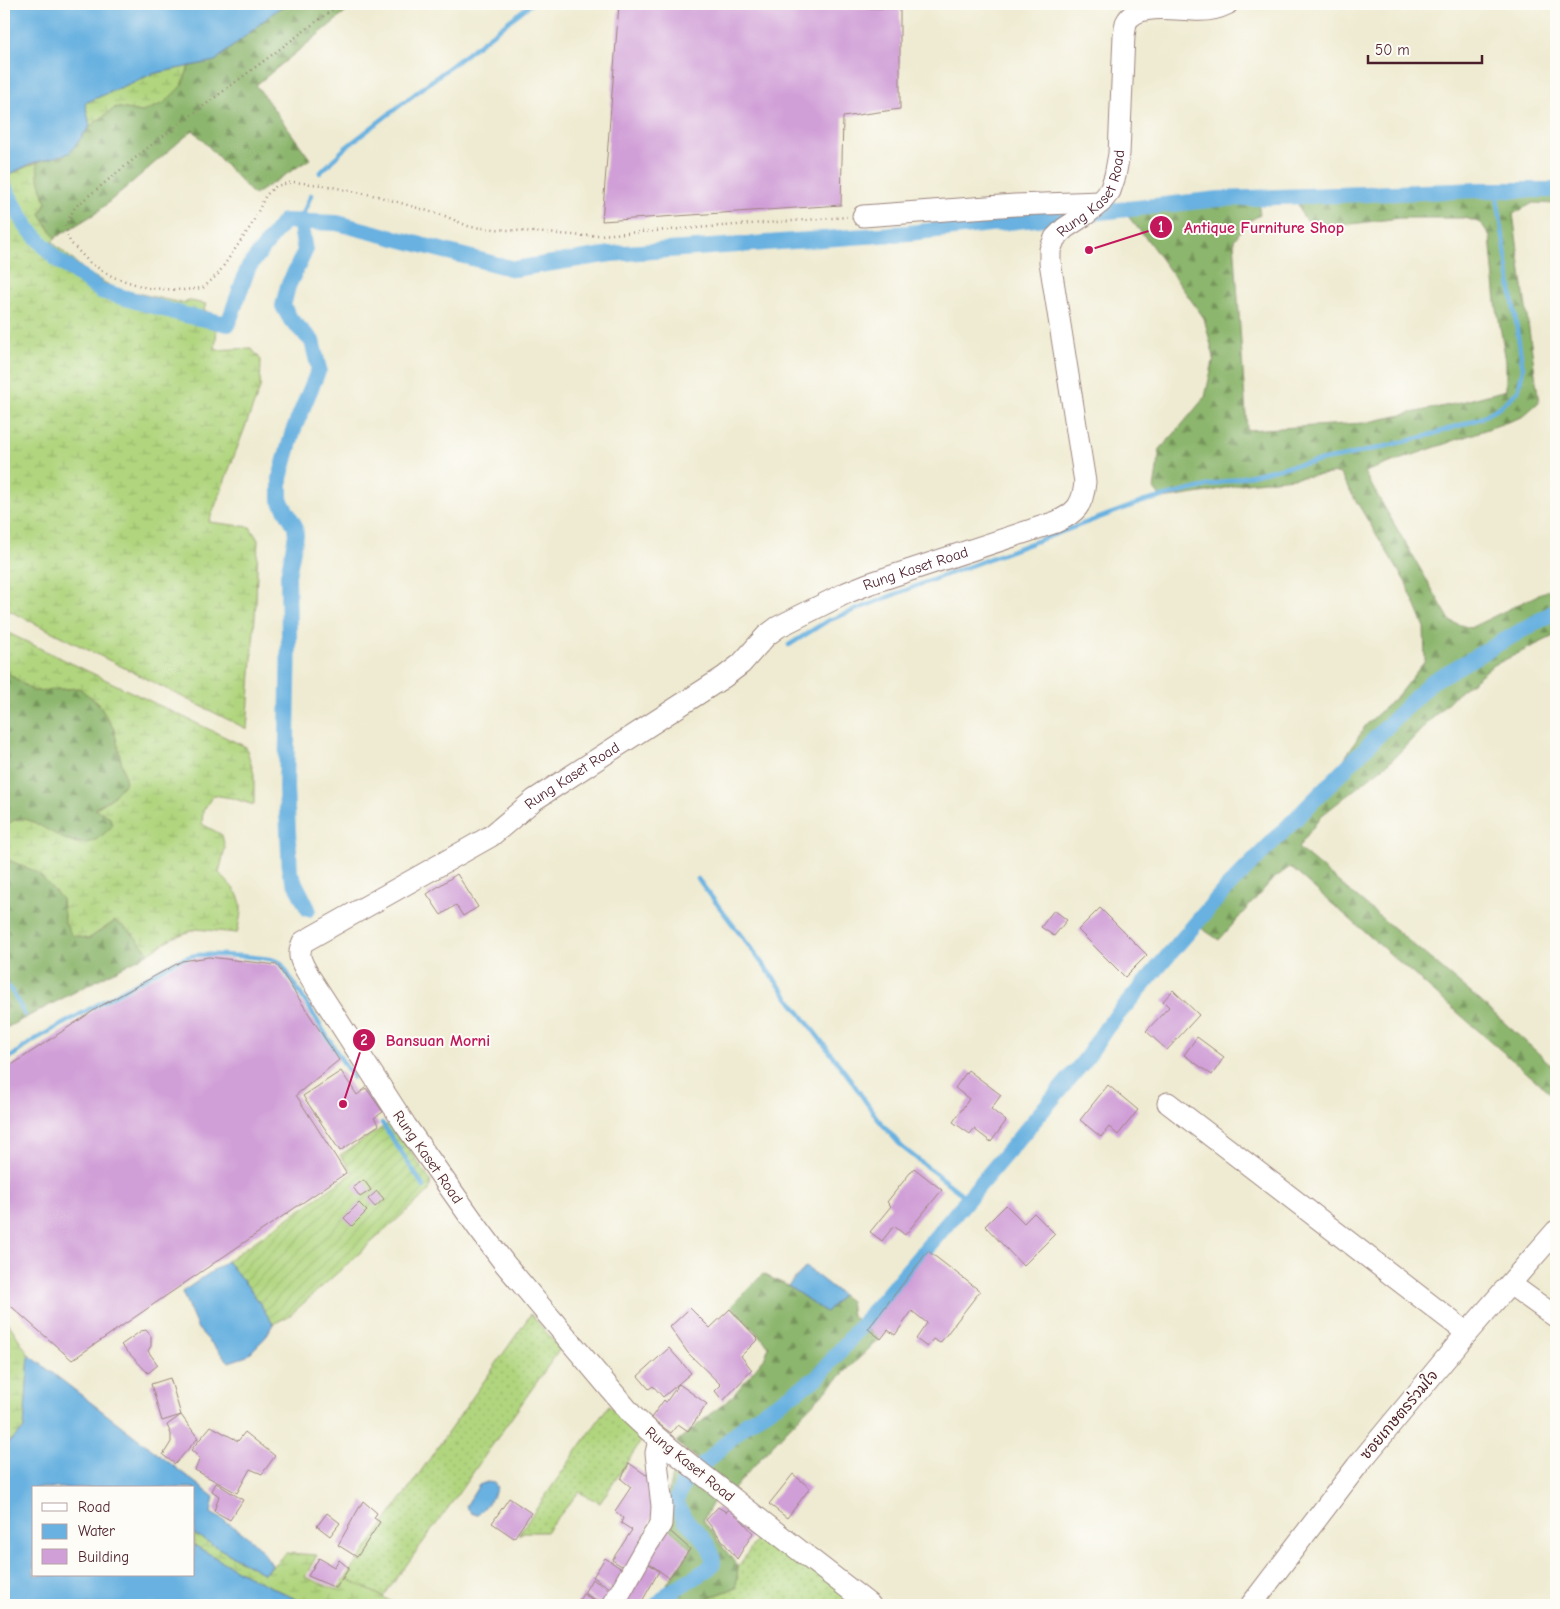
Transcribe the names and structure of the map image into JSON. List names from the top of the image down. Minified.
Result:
{"streets":{"street":["Rung Kaset Road","ซอยเกษตรร่วมใจ"]},"places":["Antique Furniture Shop","Bansuan Morni"],"legend":["Road","Water","Building"],"scale_bar":"50 m"}
